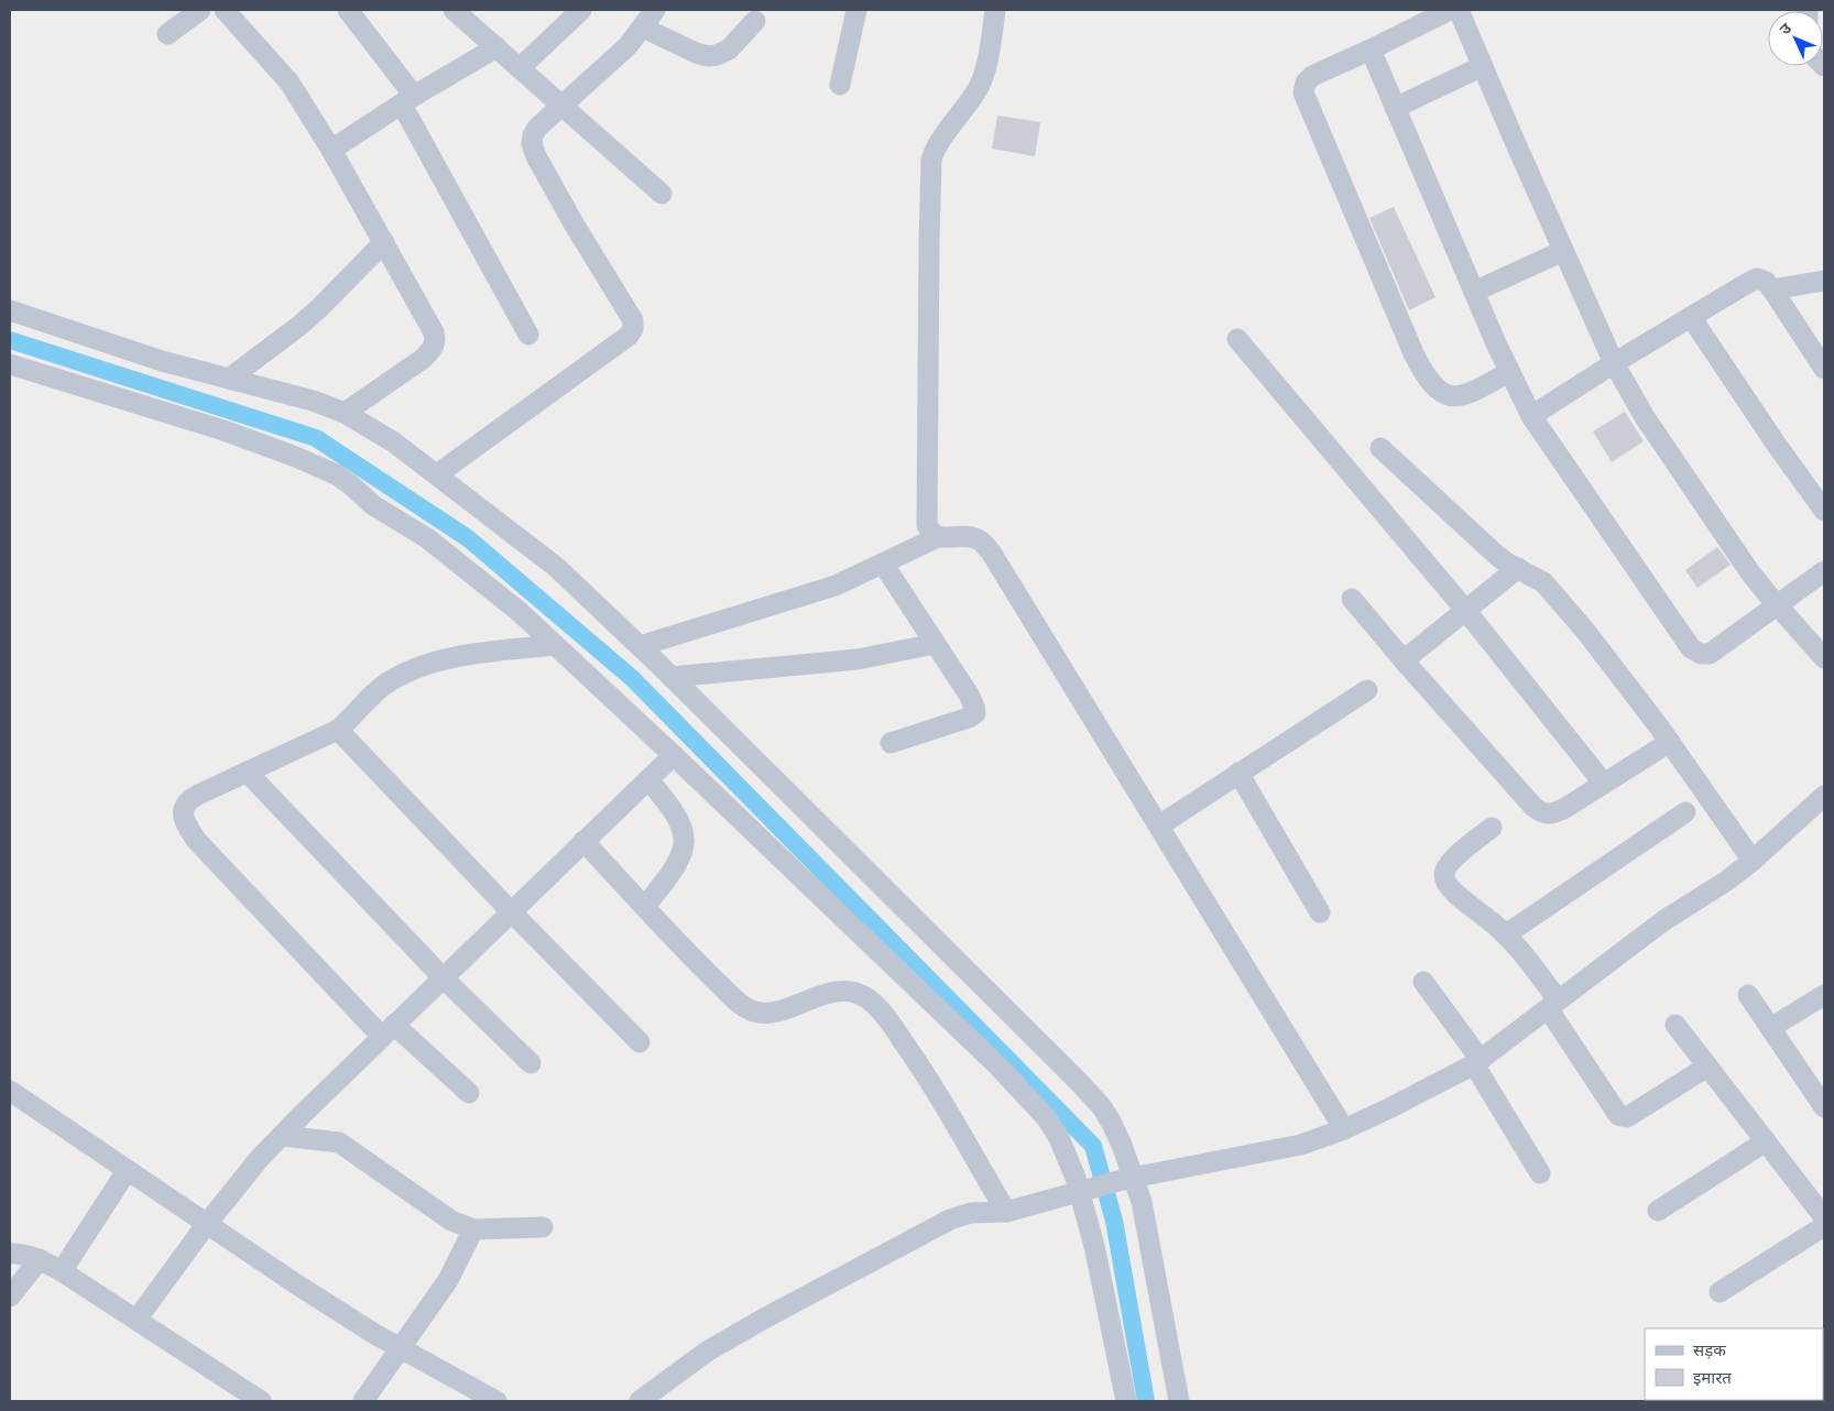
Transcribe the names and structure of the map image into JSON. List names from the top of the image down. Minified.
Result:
{"legend":["सड़क","इमारत"],"north":"top left"}
